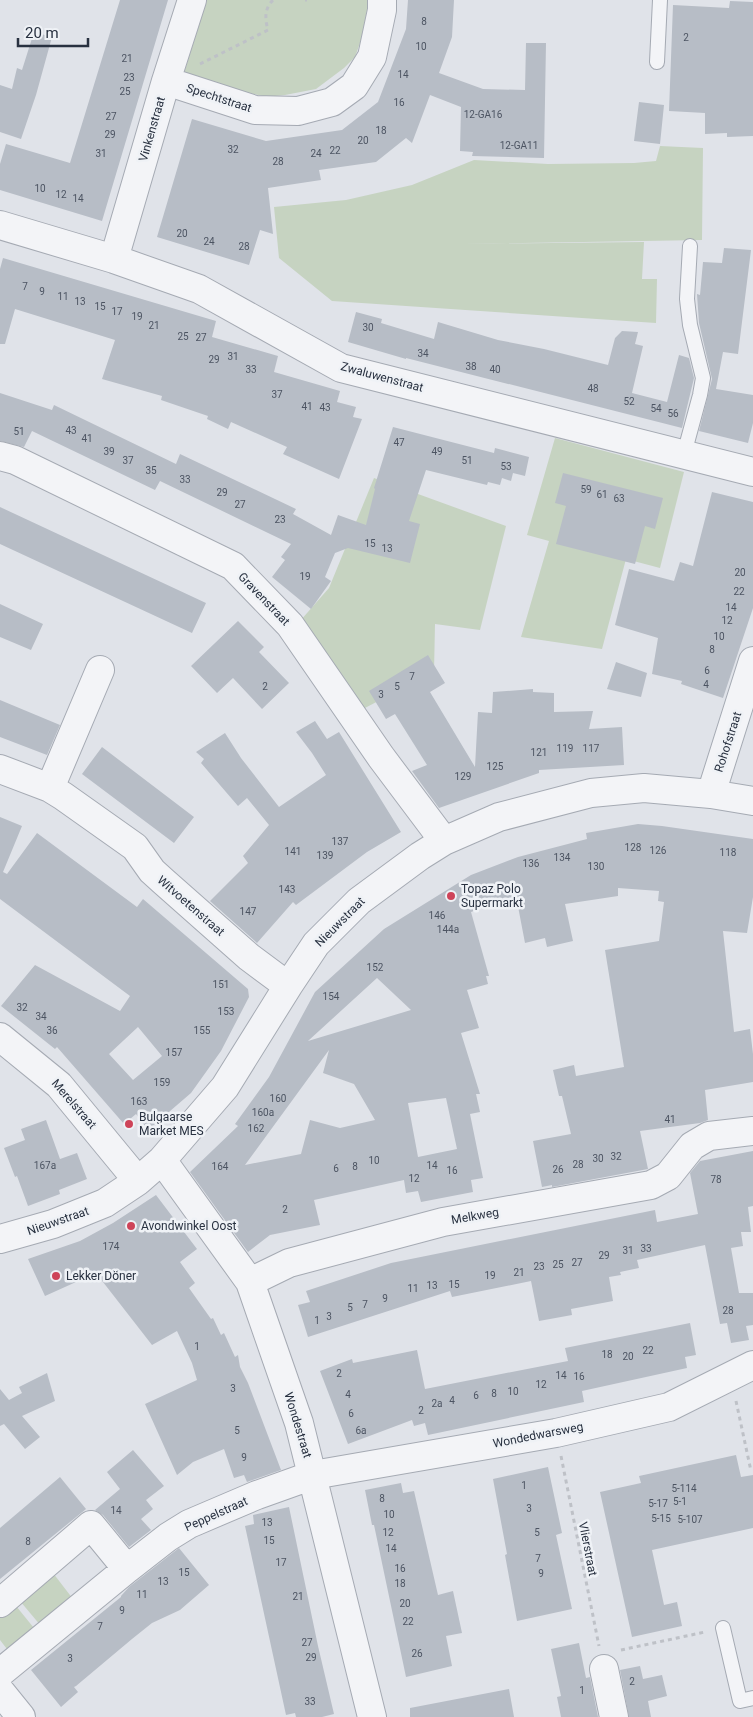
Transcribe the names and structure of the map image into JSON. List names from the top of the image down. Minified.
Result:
{"streets":{"street":["Spechtstraat","Vinkenstraat","Zwaluwenstraat","Gravenstraat","Rohofstraat","Witvoetenstraat","Nieuwstraat","Merelstraat","Melkweg","Wondestraat","Wondedwarsweg","Peppelstraat"],"path":["Vlierstraat"]},"crossings":[["Spechtstraat","Vinkenstraat"],["Vinkenstraat","Zwaluwenstraat"],["Gravenstraat","Nieuwstraat"],["Rohofstraat","Nieuwstraat"],["Witvoetenstraat","Nieuwstraat"],["Nieuwstraat","Merelstraat"],["Nieuwstraat","Wondestraat"],["Melkweg","Wondestraat"],["Wondestraat","Wondedwarsweg"],["Wondestraat","Peppelstraat"],["Wondedwarsweg","Peppelstraat"],["Wondedwarsweg","Vlierstraat"]],"places":["Topaz Polo Supermarkt","Bulgaarse Market MES","Avondwinkel Oost","Lekker Döner"],"house_numbers":["8","2","10","21","14","23","25","16","12-GA16","27","18","29","20","12-GA11","32","22","31","24","28","10","12","14","20","24","28","7","9","11","13","15","17","19","21","30","25","27","34","31","29","38","33","40","48","37","52","41","43","54","56","43","51","41","47","39","49","37","51","53","35","33","59","29","61","63","27","23","15","13","20","19","22","14","12","10","8","6","7","4","2","5","3","119","117","121","125","129","137","128","126","141","118","139","134","136","130","143","147","146","144a","152","151","154","32","153","34","36","155","157","159","160","163","160a","41","162","32","30","10","28","167a","14","164","8","6","26","16","12","78","2","174","33","31","29","27","25","23","21","19","15","13","11","9","7","5","28","3","1","1","22","18","20","2","14","16","12","3","10","8","4","6","4","2a","2","6","5","6a","9","1","5-114","8","5-1","5-17","3","14","10","5-15","5-107","13","12","5","15","8","14","7","17","16","15","9","13","18","11","21","20","9","22","7","27","26","29","3","2","1","33"],"scale_bar":"20 m"}
